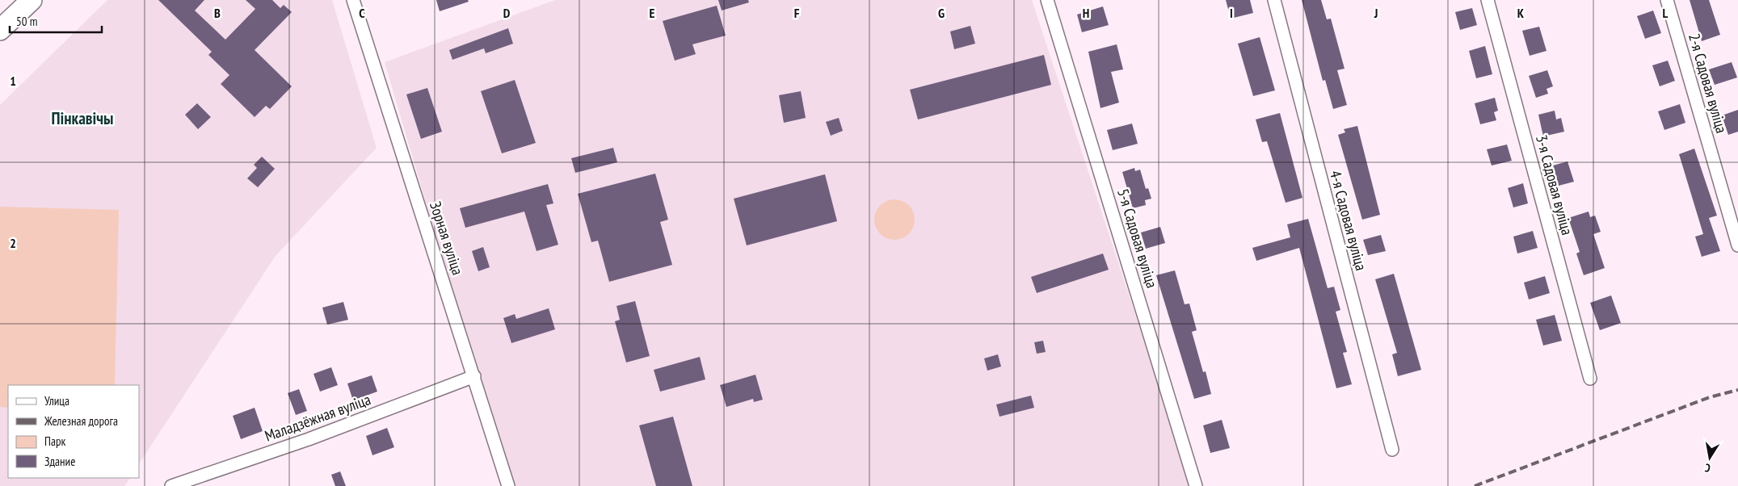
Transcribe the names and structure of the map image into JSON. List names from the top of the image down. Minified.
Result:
{"streets":{"street":["2-я Садовая вуліца","3-я Садовая вуліца","4-я Садовая вуліца","Зорная вуліца","5-я Садовая вуліца","Маладзёжная вуліца"]},"crossings":[["Зорная вуліца","Маладзёжная вуліца"]],"districts":["Пінкавічы"],"legend":["Улица","Железная дорога","Парк","Здание"],"scale_bar":"50 m","north":"bottom","grid":{"columns":["B","C","D","E","F","G","H","I","J","K","L"],"rows":["1","2"]}}
